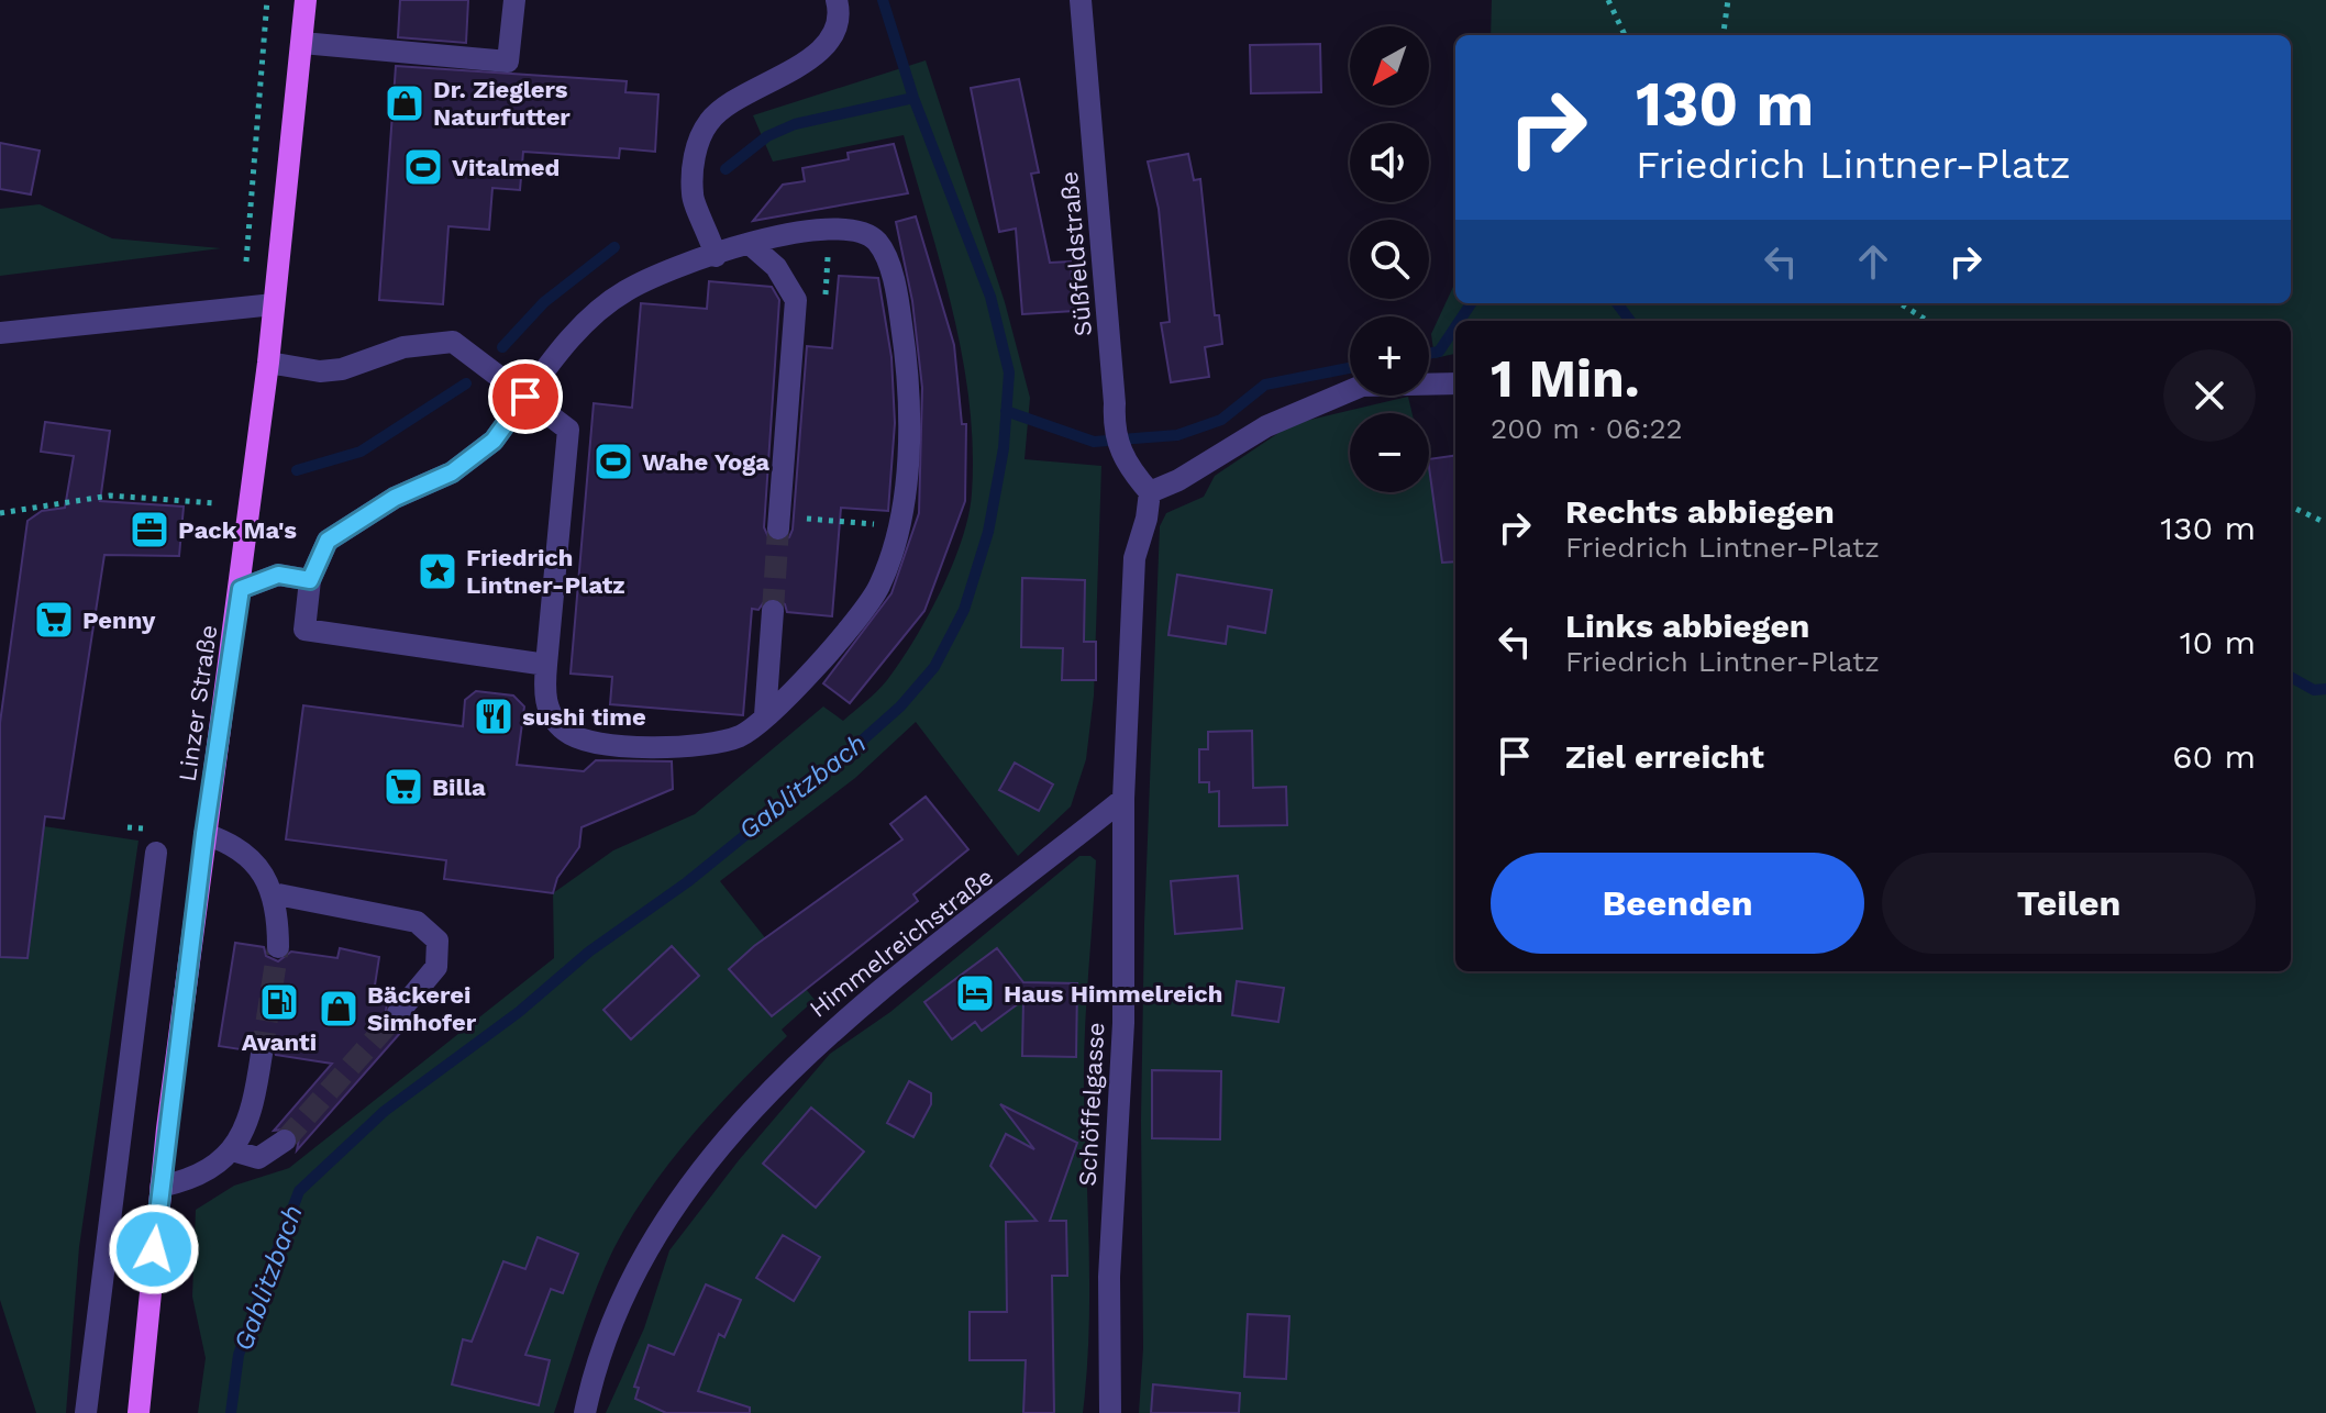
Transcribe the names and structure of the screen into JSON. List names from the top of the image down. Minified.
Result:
{"streets":{"main road":["Linzer Straße"],"street":["Süßfeldstraße","Himmelreichstraße","Schöffelgasse"]},"crossings":[["Himmelreichstraße","Schöffelgasse"]],"water":["Gablitzbach"],"places":{"shop":["Dr. Zieglers Naturfutter","Bäckerei Simhofer"],"sports":["Vitalmed","Wahe Yoga"],"office":["Pack Ma's"],"place":["Friedrich Lintner-Platz"],"supermarket":["Penny","Billa"],"restaurant":["sushi time"],"hotel":["Haus Himmelreich"],"fuel station":["Avanti"]},"north":"bottom left","page":{"map_buttons":["+","−"],"turn":["130 m","Friedrich Lintner-Platz"],"heading":["1 Min.","200 m · 06:22"],"list":[{"name":"Rechts abbiegen","note":"Friedrich Lintner-Platz","value":"130 m"},{"name":"Links abbiegen","note":"Friedrich Lintner-Platz","value":"10 m"},{"name":"Ziel erreicht","value":"60 m"}],"buttons":["Beenden","Teilen"]}}
